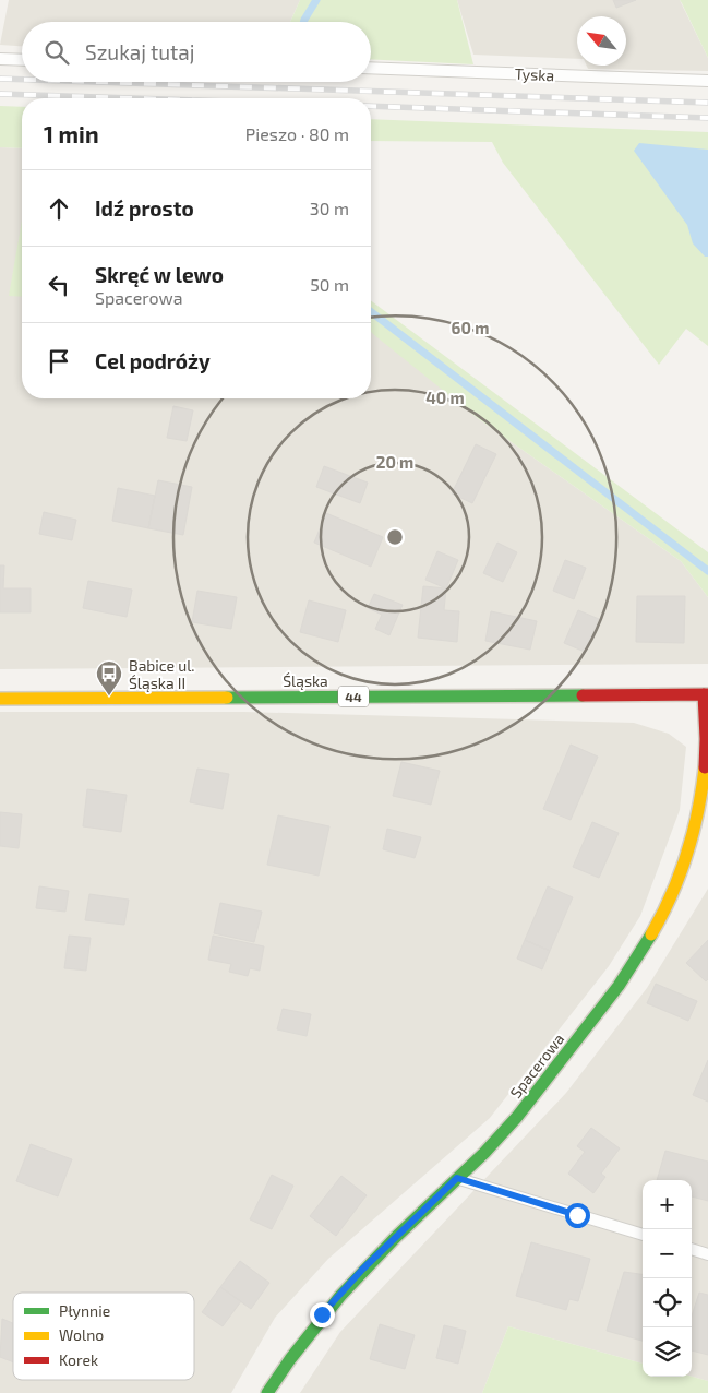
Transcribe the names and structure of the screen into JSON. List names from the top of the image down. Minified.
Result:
{"streets":{"street":["Śląska","44","Spacerowa"],"lane":["Tyska"]},"crossings":[["Śląska","Spacerowa"]],"places":{"bus stop":["Babice ul. Śląska II"]},"legend":["Płynnie","Wolno","Korek"],"north":"top left","page":{"search":"Szukaj tutaj","heading":["1 min","Pieszo · 80 m"],"list":[["Idź prosto","30 m"],["Skręć w lewo","Spacerowa","50 m"],"Cel podróży"],"map_buttons":["+","−"]},"rings":["60 m","40 m","20 m"]}
